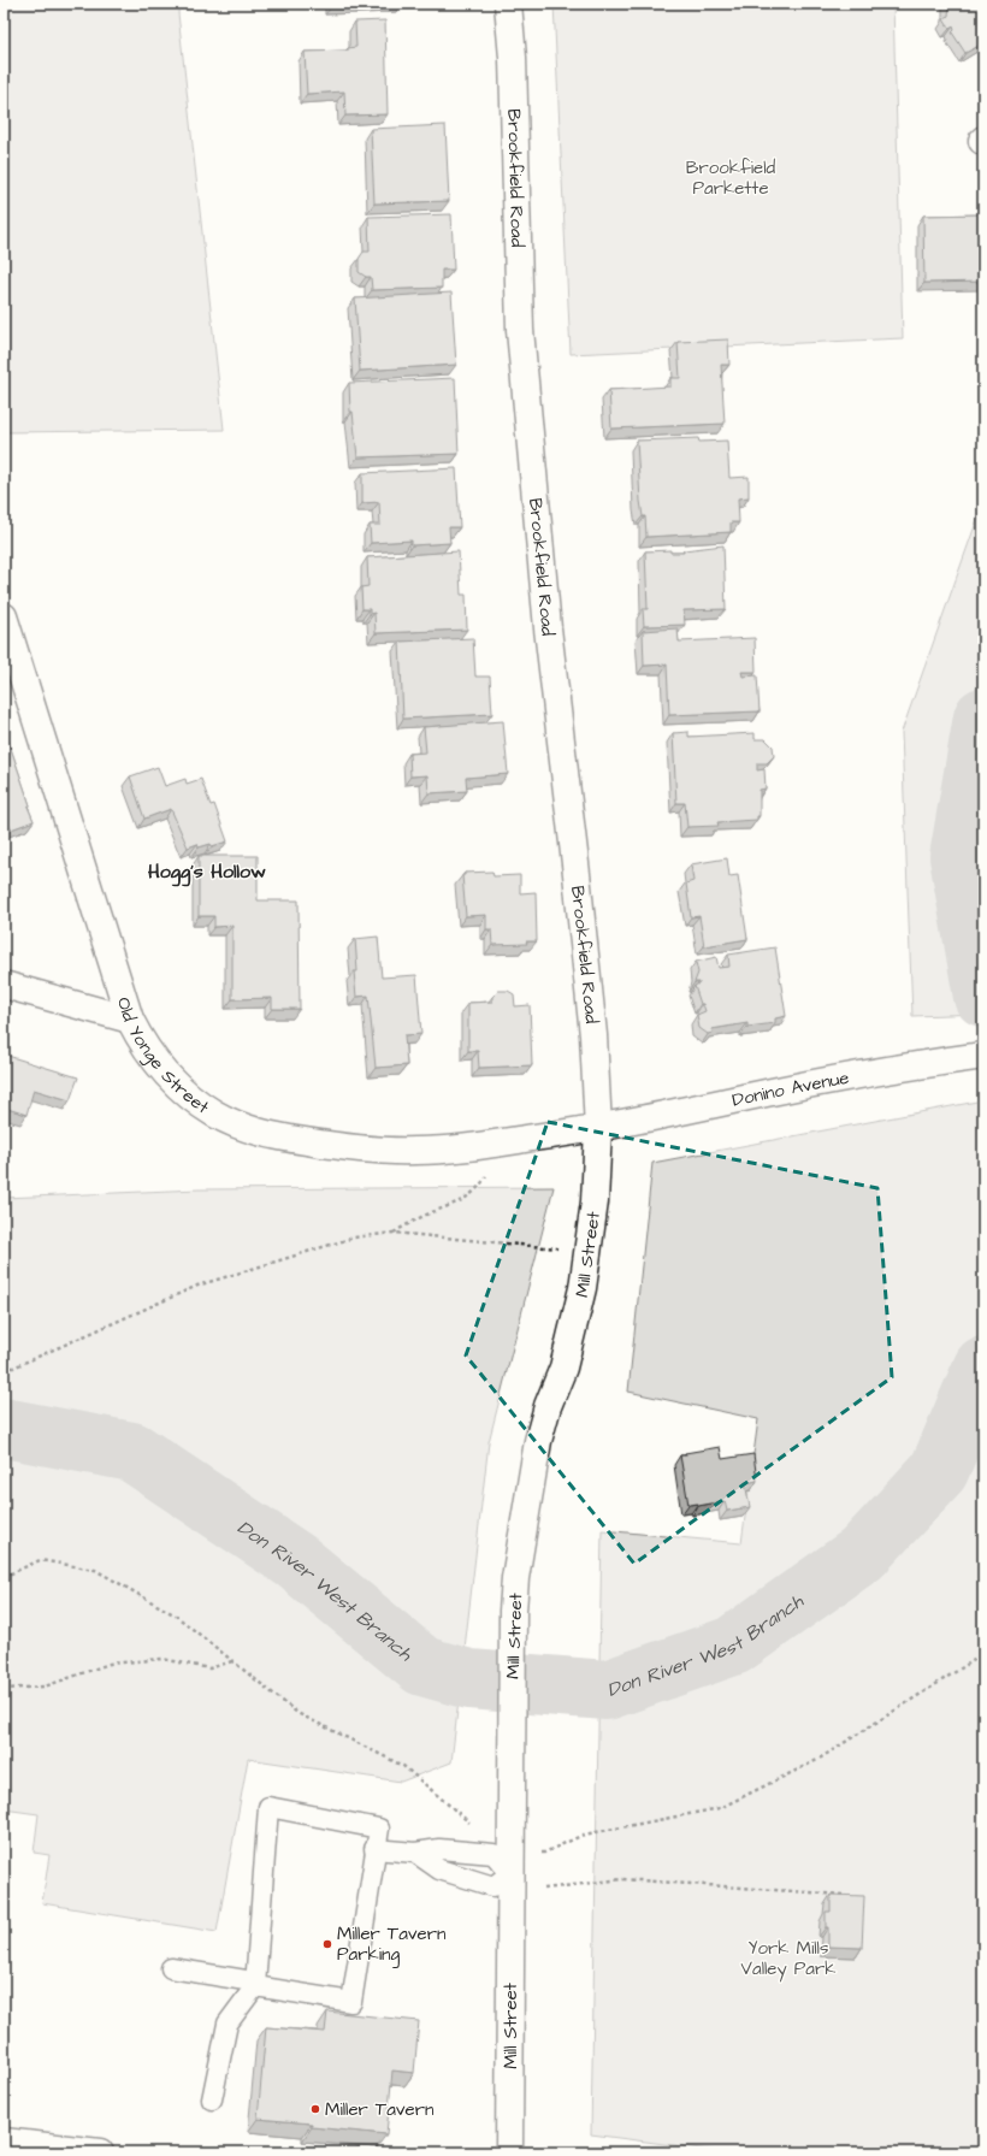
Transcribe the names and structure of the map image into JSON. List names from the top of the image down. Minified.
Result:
{"streets":{"street":["Brookfield Road","Old Yonge Street","Donino Avenue","Mill Street"]},"crossings":[["Brookfield Road","Old Yonge Street"],["Brookfield Road","Donino Avenue"],["Brookfield Road","Mill Street"],["Old Yonge Street","Donino Avenue"],["Old Yonge Street","Mill Street"],["Donino Avenue","Mill Street"]],"districts":["Hogg's Hollow"],"water":["Don River West Branch"],"parks":["Brookfield Parkette","York Mills Valley Park"],"places":["Miller Tavern Parking","Miller Tavern"]}
